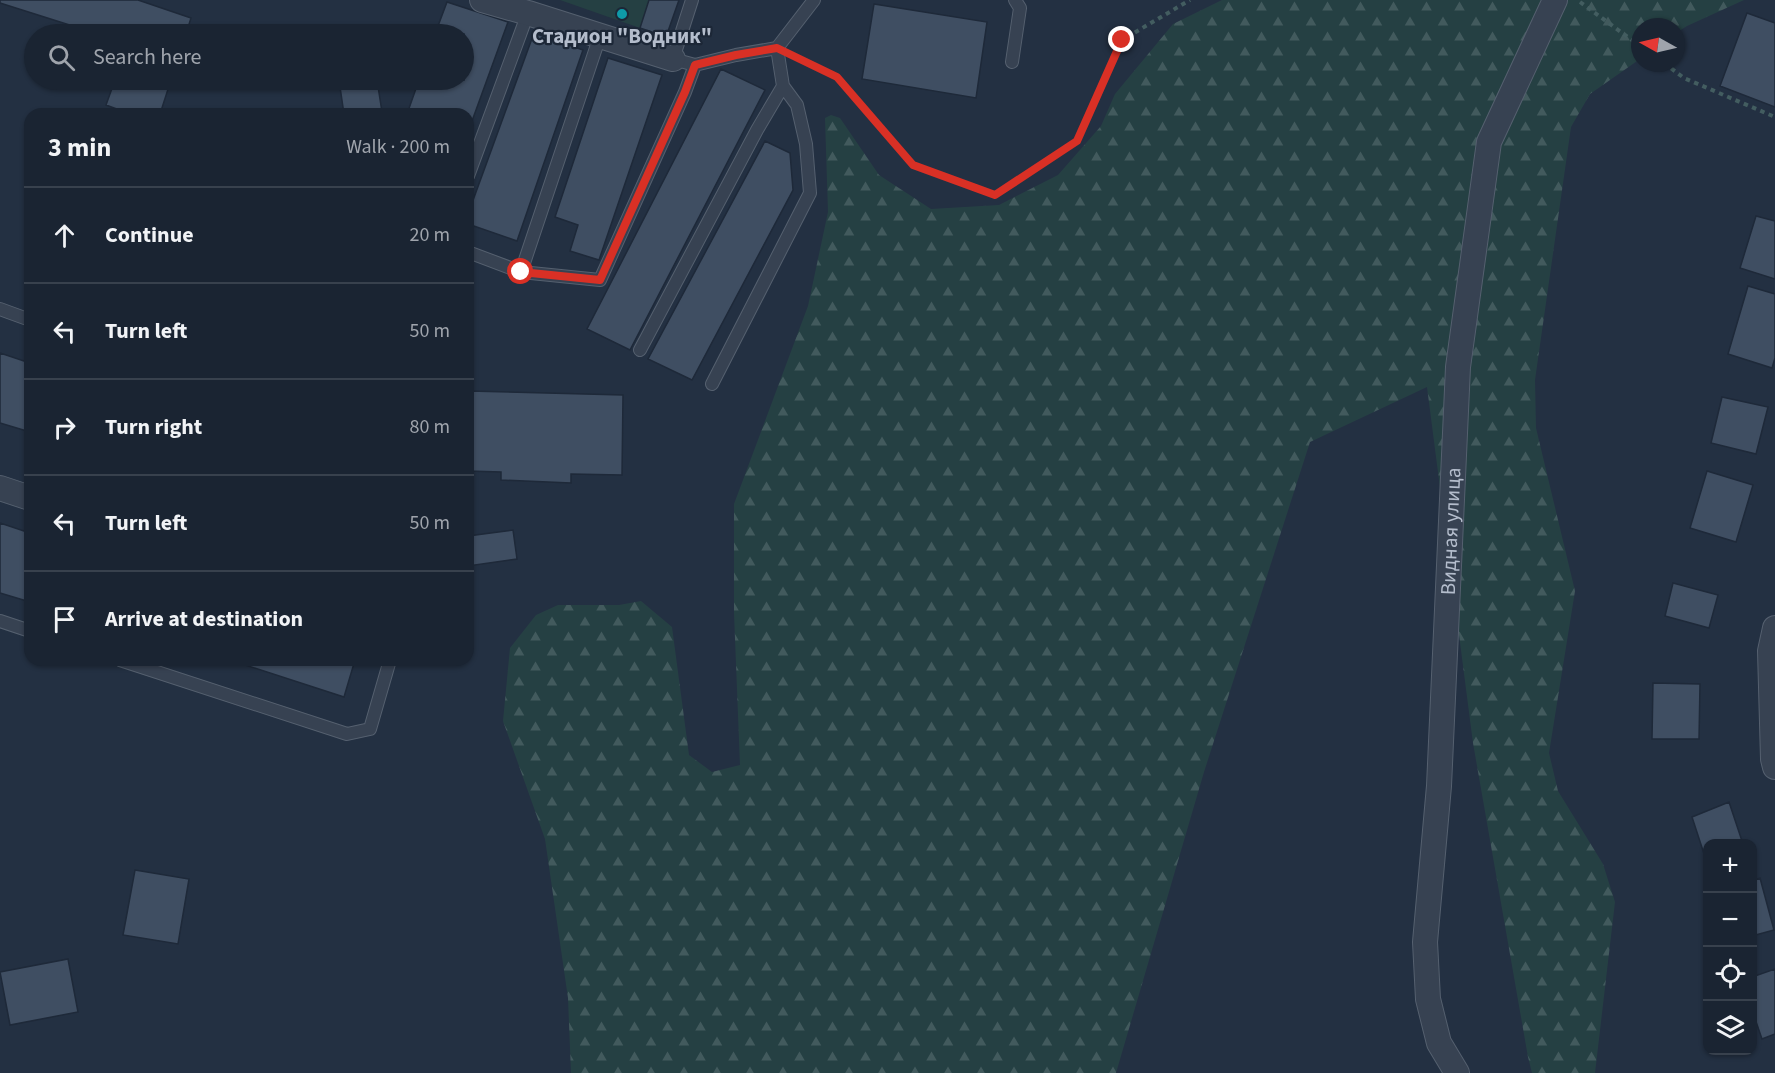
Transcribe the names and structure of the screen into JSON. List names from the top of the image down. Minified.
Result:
{"streets":{"street":["Видная улица"]},"places":["Стадион \"Водник\""],"north":"left","page":{"search":"Search here","heading":["3 min","Walk · 200 m"],"list":[["Continue","20 m"],["Turn left","50 m"],["Turn right","80 m"],["Turn left","50 m"],"Arrive at destination"],"map_buttons":["+","−"]}}
